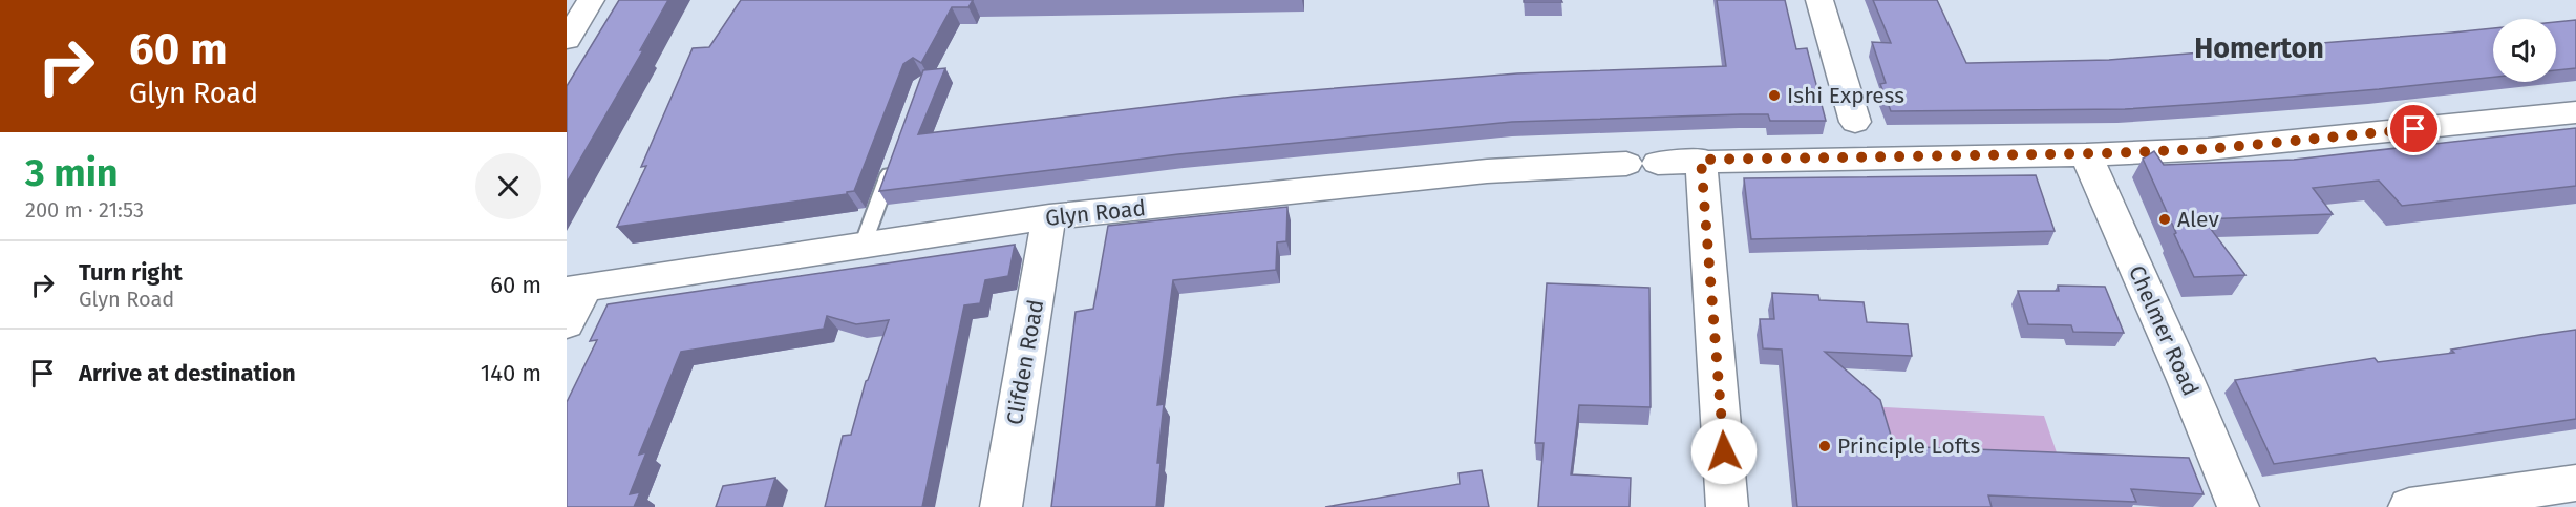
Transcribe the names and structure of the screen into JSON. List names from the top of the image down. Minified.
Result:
{"streets":{"street":["Glyn Road","Chelmer Road","Clifden Road"]},"crossings":[["Glyn Road","Chelmer Road"],["Glyn Road","Clifden Road"]],"districts":["Homerton"],"places":["Ishi Express","Alev","Principle Lofts"],"page":{"turn":["60 m","Glyn Road"],"heading":["3 min","200 m · 21:53"],"list":[{"name":"Turn right","note":"Glyn Road","value":"60 m"},{"name":"Arrive at destination","value":"140 m"}]}}
